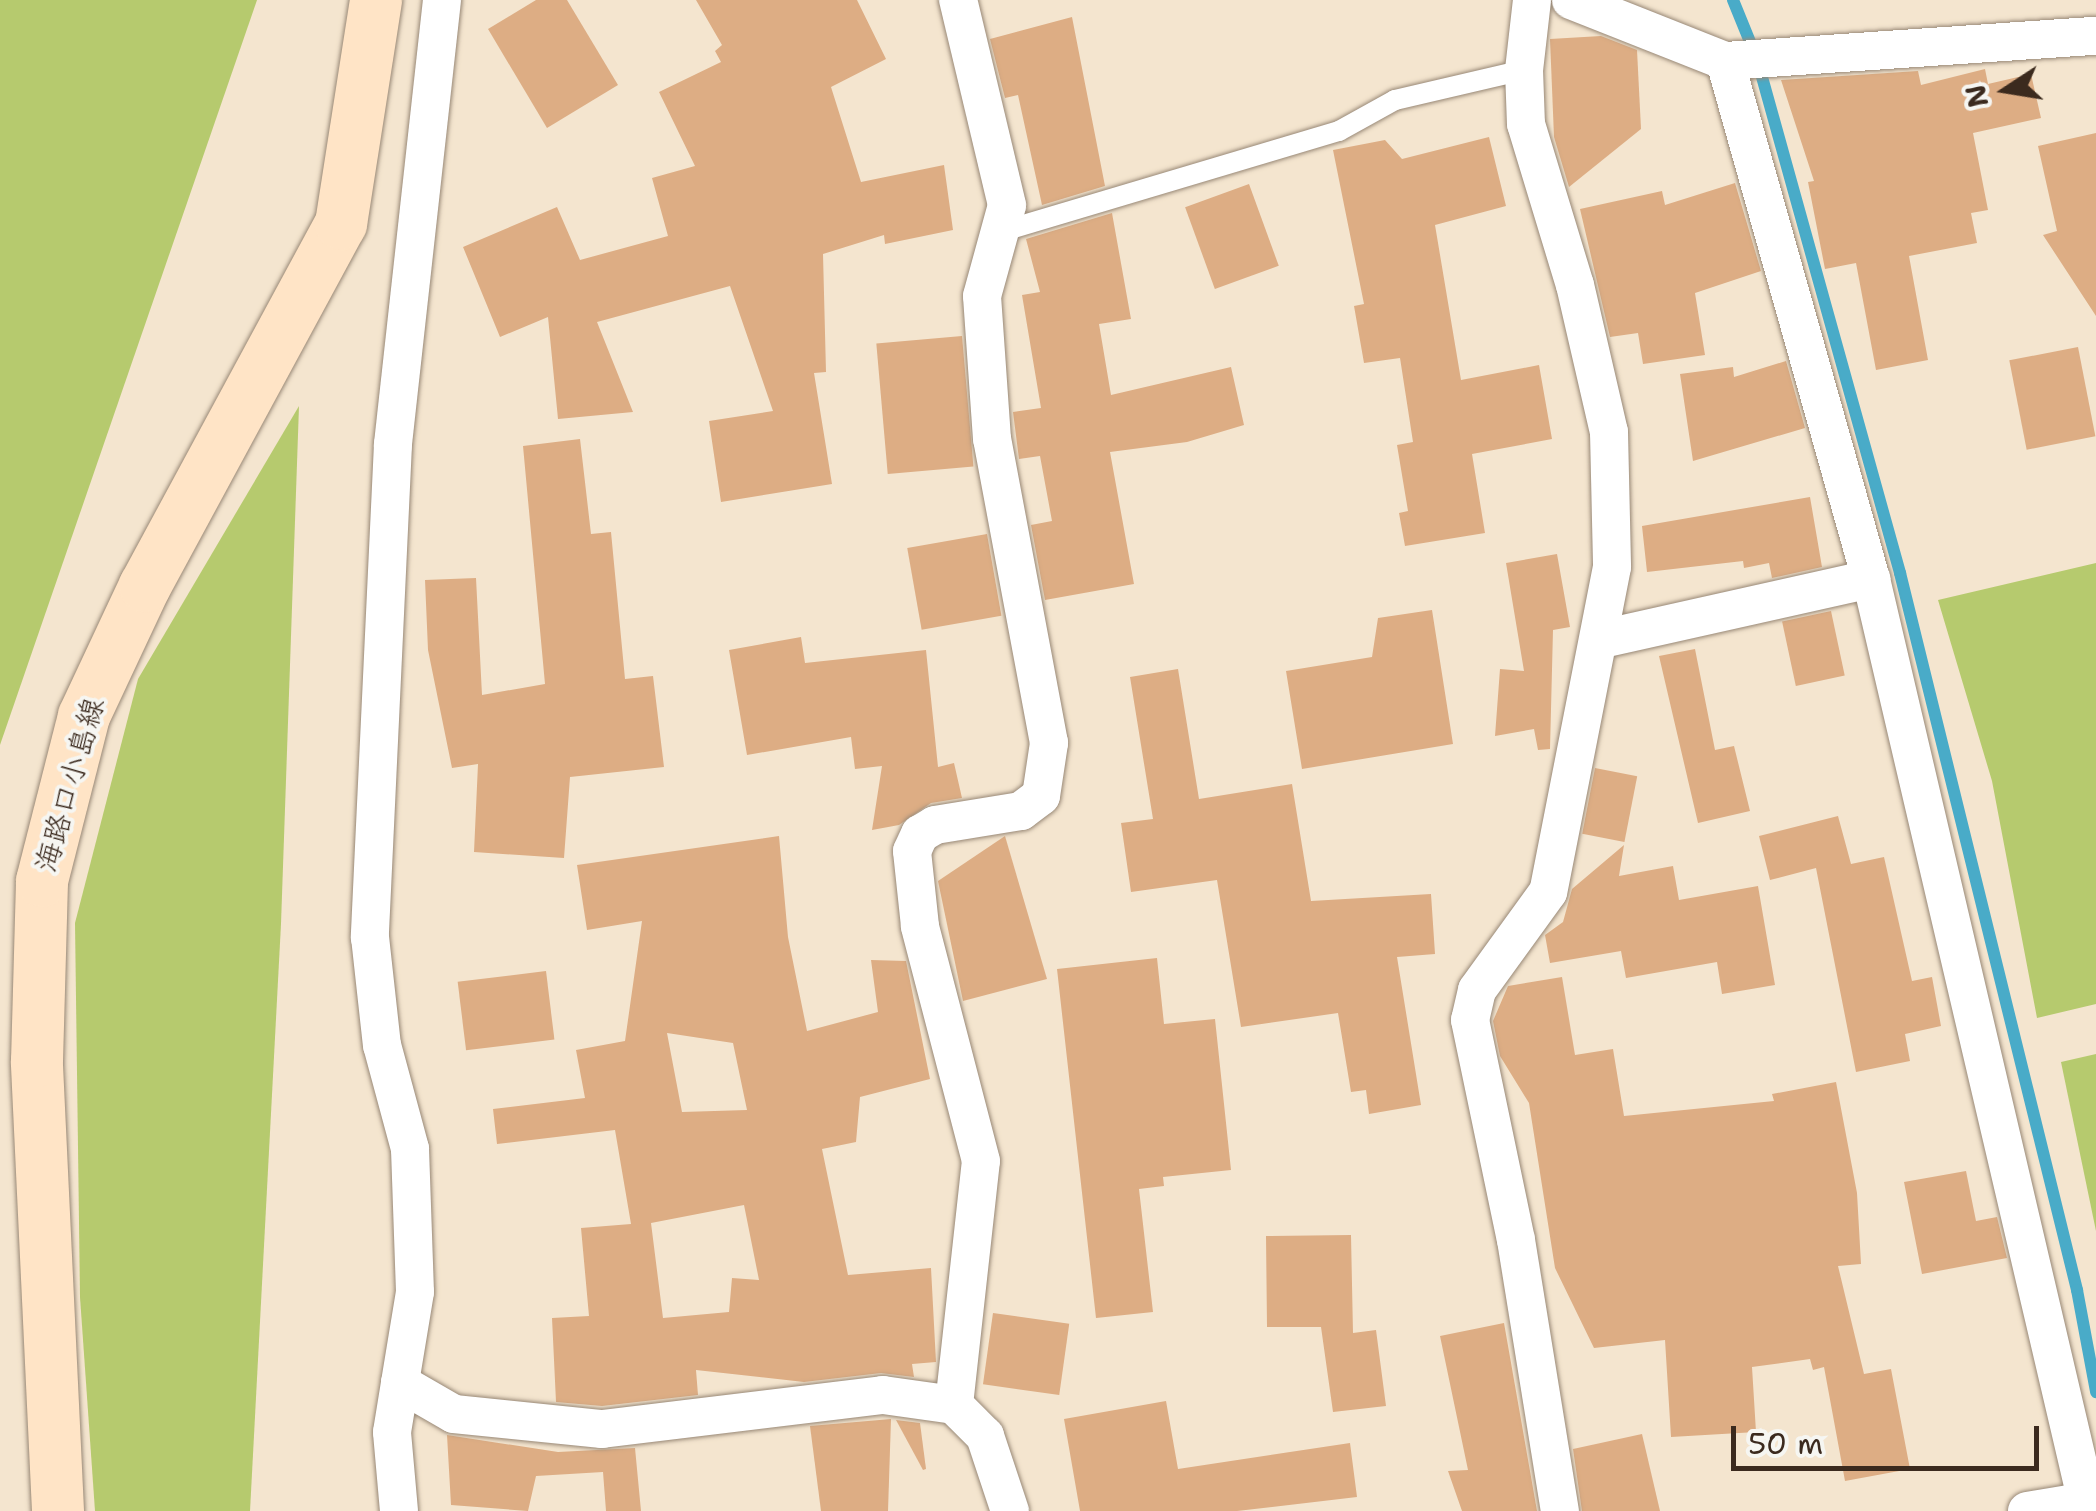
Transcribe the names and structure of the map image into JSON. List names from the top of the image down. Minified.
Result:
{"streets":{"main road":["海路口小島線"]},"scale_bar":"50 m","north":"left"}
